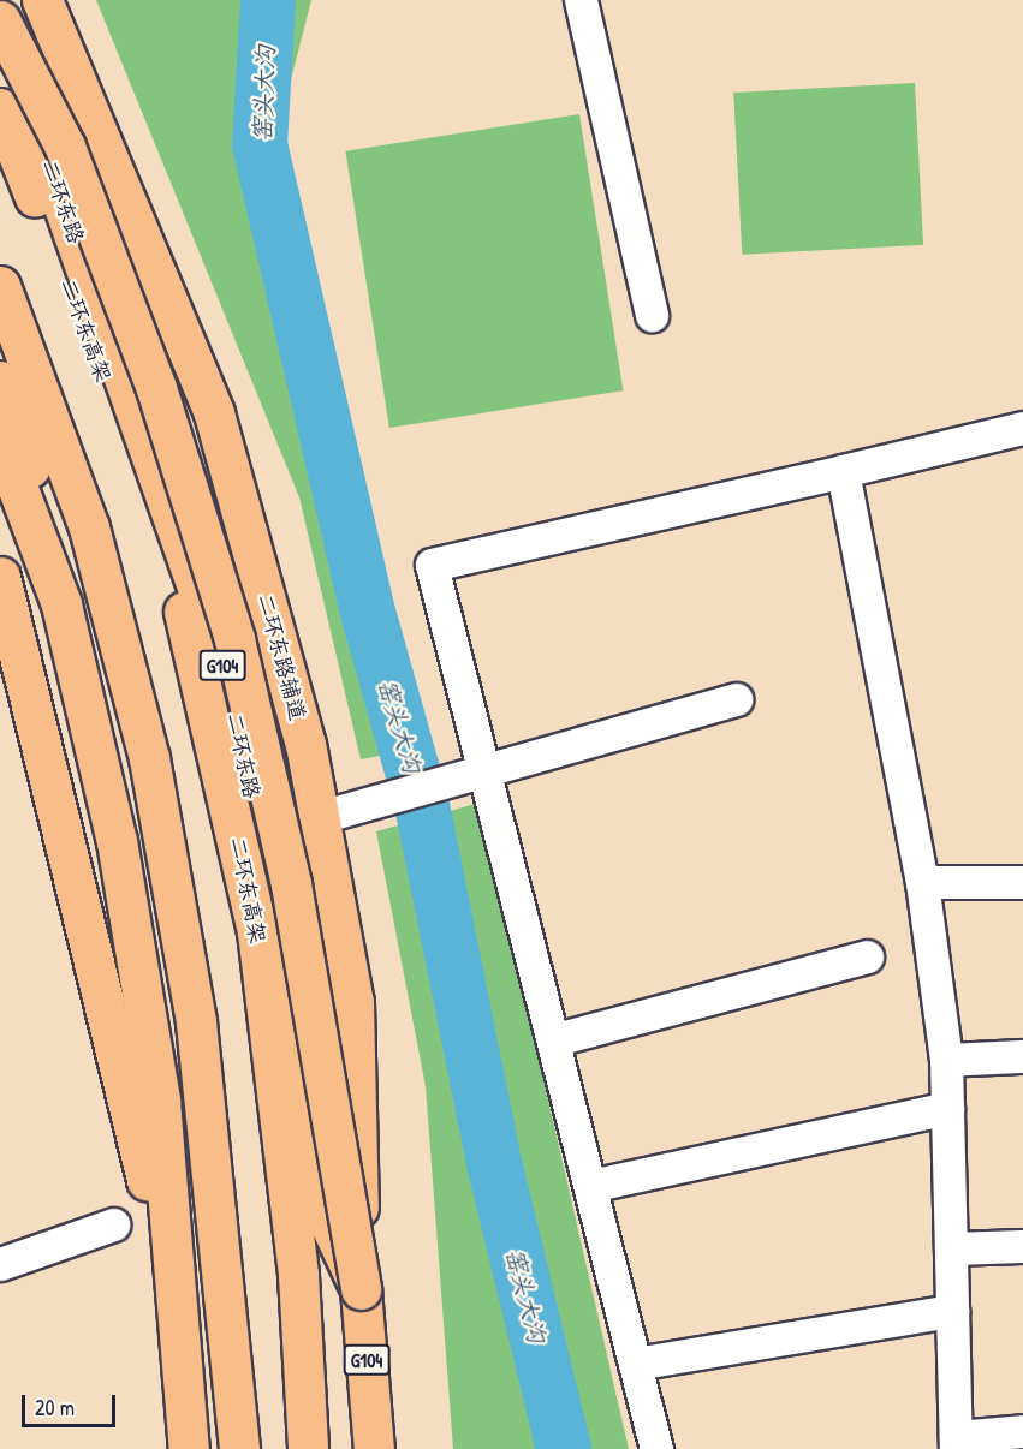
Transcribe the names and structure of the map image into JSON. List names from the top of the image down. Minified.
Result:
{"streets":{"highway":["二环东路","二环东高架","二环东路辅道","G104"]},"crossings":[["二环东路","二环东路辅道"]],"water":["窑头大沟"],"scale_bar":"20 m"}
